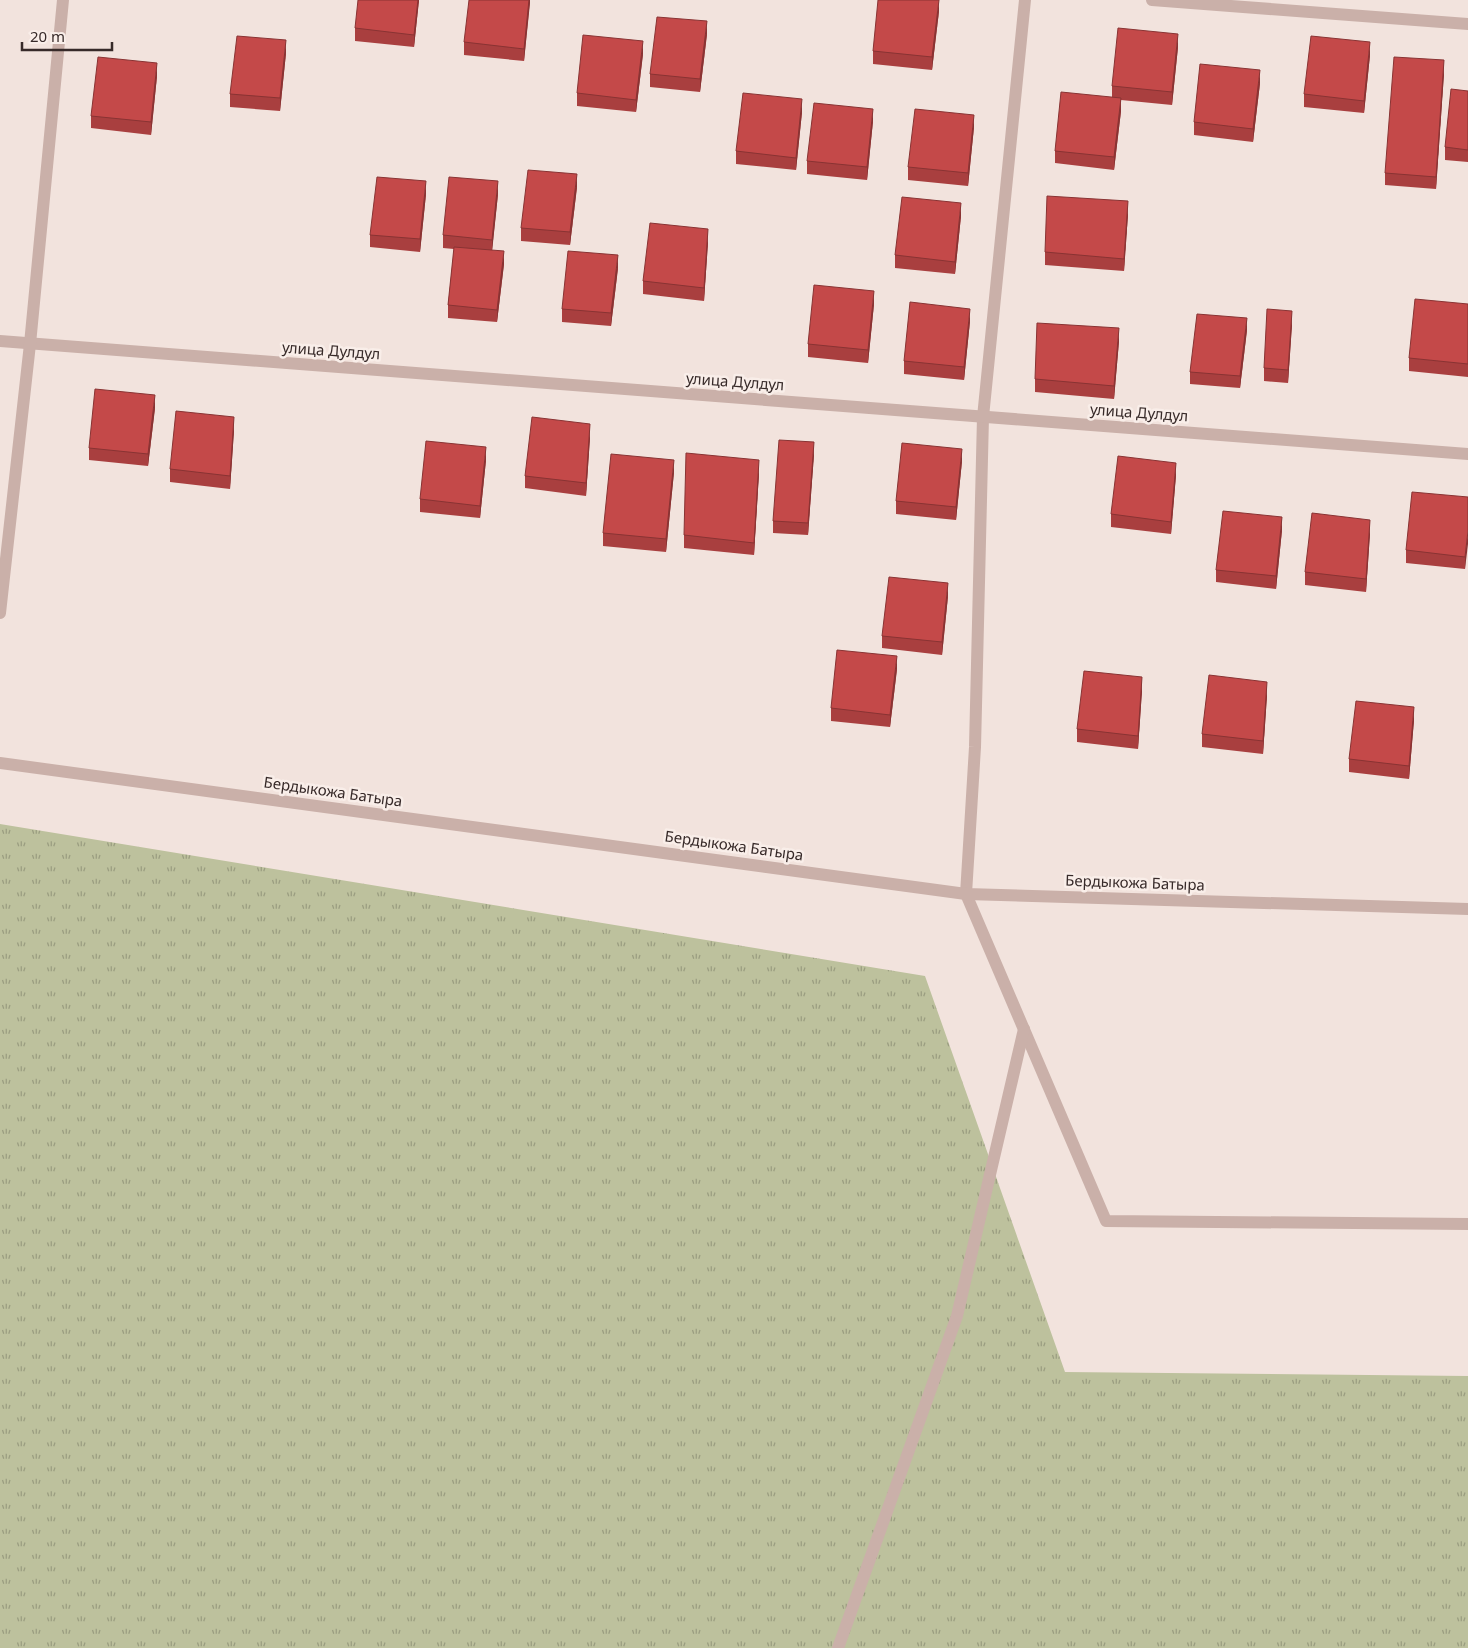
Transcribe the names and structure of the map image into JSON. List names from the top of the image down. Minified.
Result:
{"streets":{"street":["улица Дулдул","Бердыкожа Батыра"]},"scale_bar":"20 m"}
